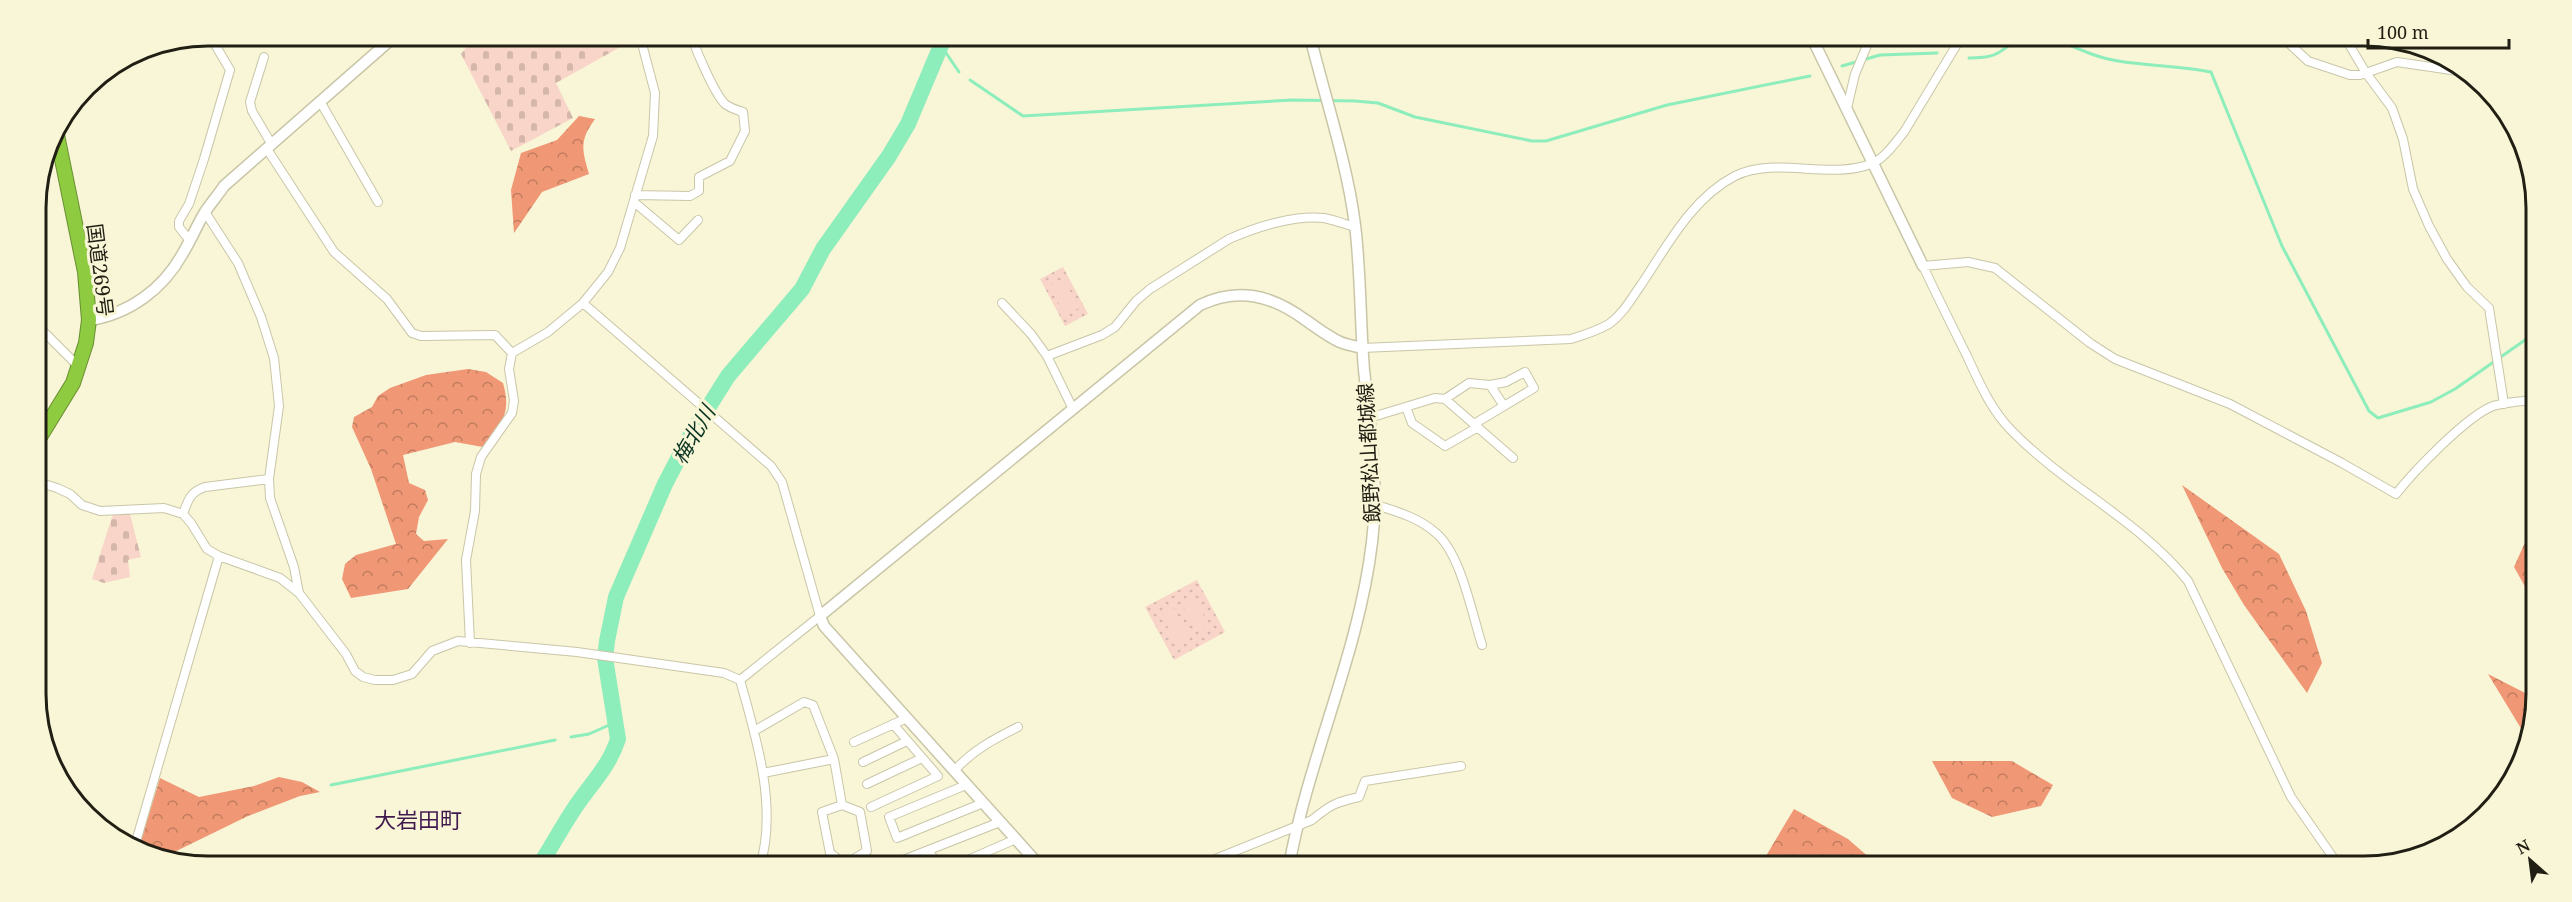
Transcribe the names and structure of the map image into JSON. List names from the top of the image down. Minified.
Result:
{"streets":{"highway":["国道269号"],"street":["飯野松山都城線"]},"districts":["大岩田町"],"water":["梅北川"],"scale_bar":"100 m","north":"top left"}
